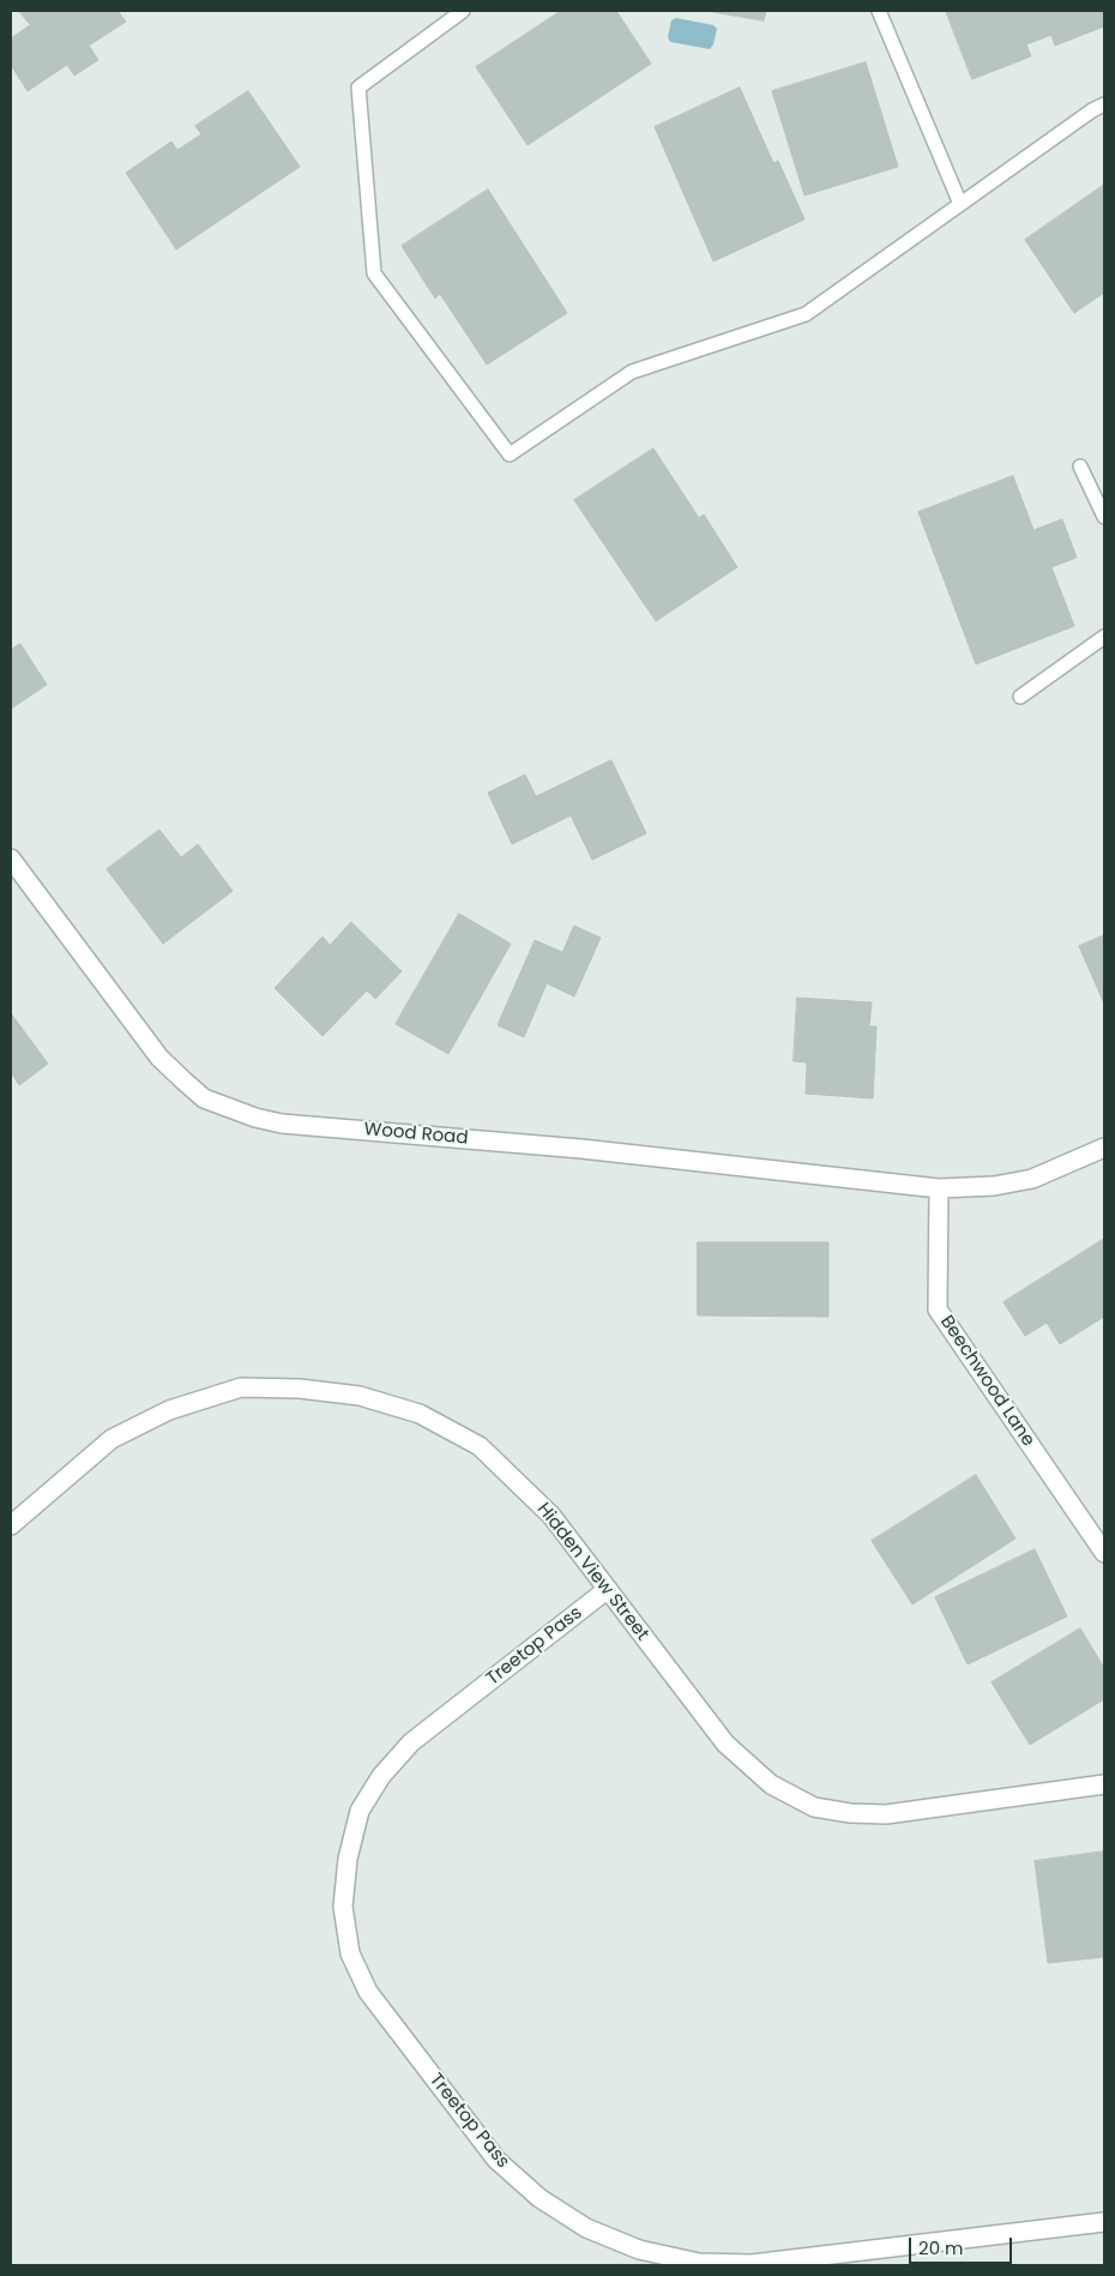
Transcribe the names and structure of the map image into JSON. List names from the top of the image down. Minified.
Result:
{"streets":{"street":["Wood Road","Beechwood Lane","Hidden View Street","Treetop Pass"]},"crossings":[["Wood Road","Beechwood Lane"],["Hidden View Street","Treetop Pass"]],"scale_bar":"20 m"}
